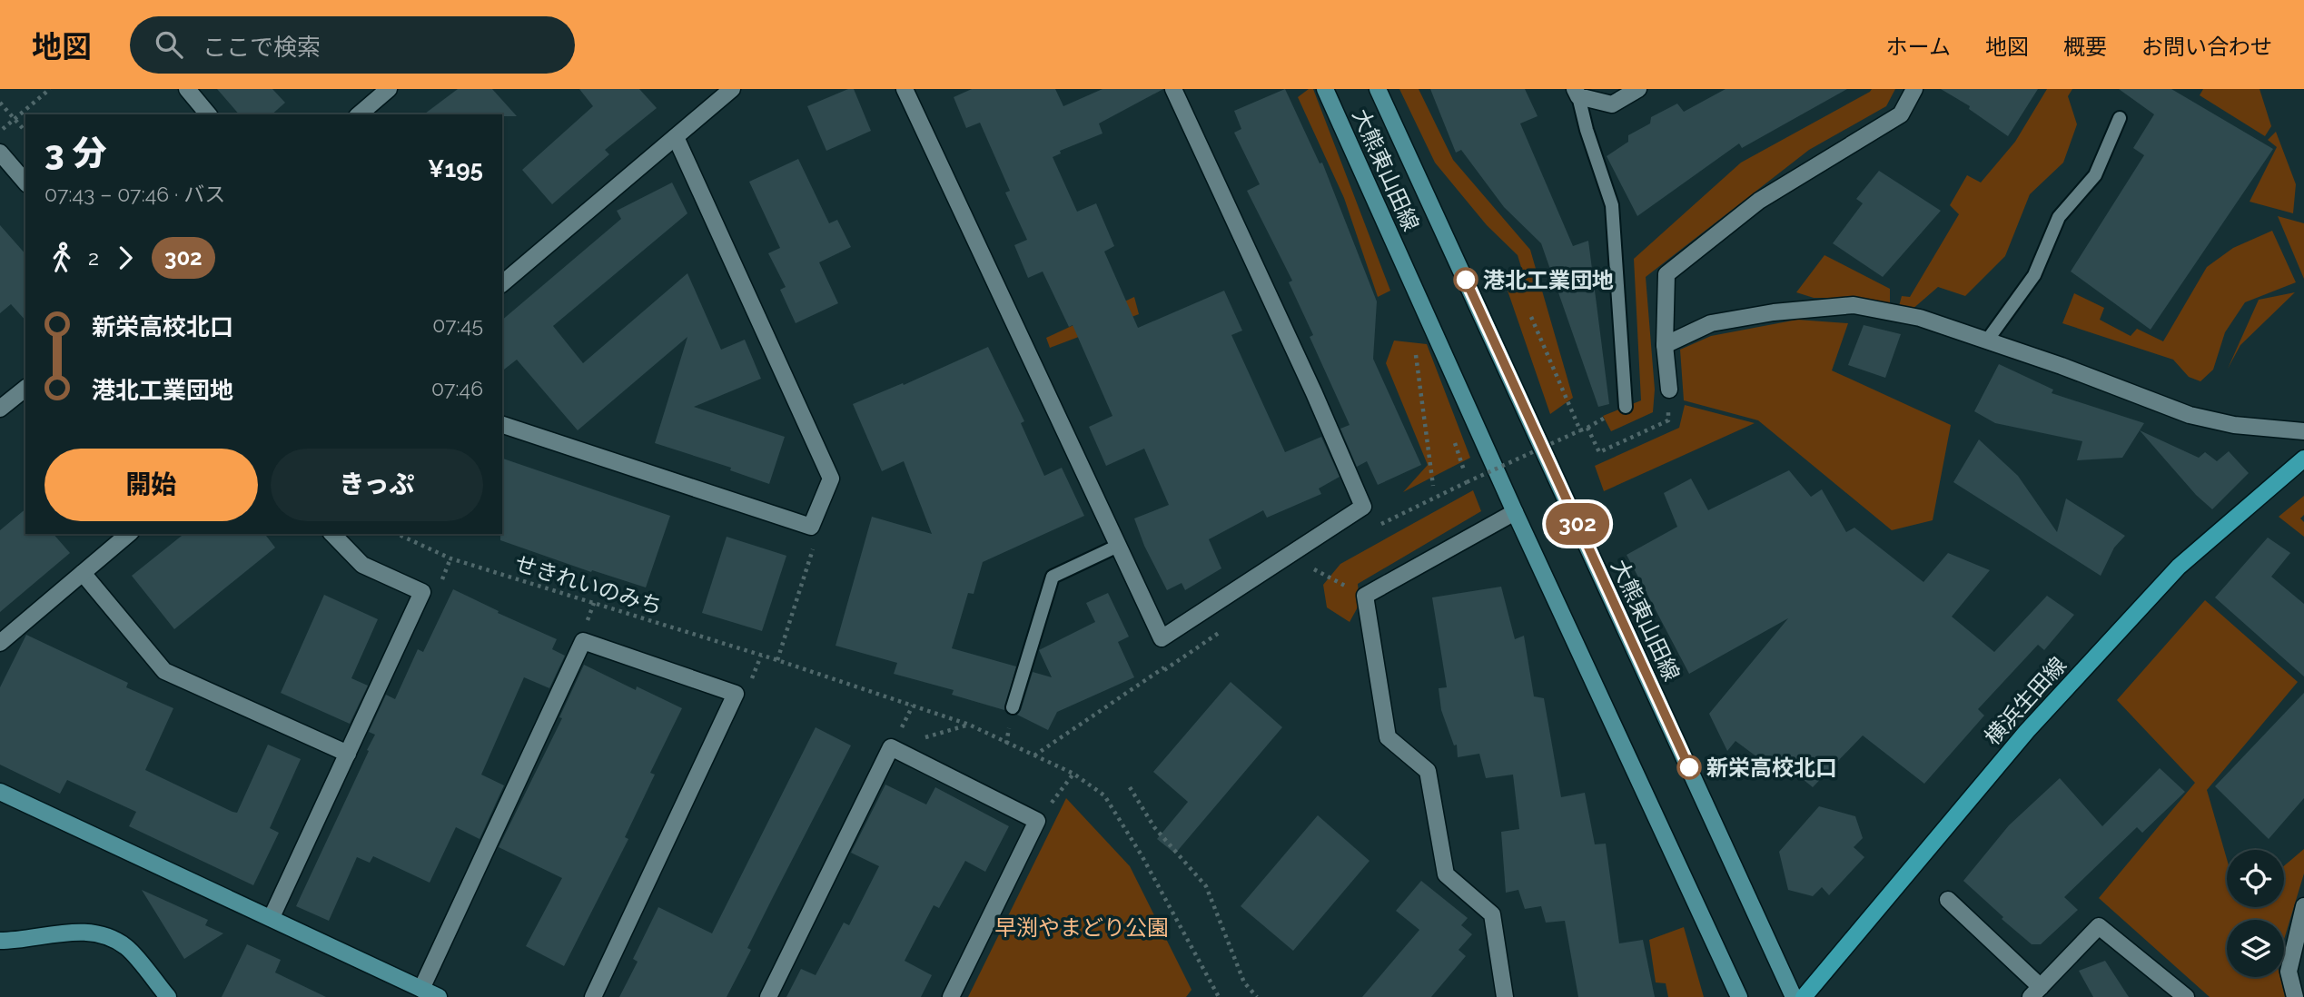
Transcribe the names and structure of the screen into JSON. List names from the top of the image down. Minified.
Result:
{"streets":{"main road":["横浜生田線"],"street":["大熊東山田線"],"path":["せきれいのみち"]},"parks":["早渕やまどり公園"],"places":["港北工業団地","新栄高校北口"],"lines":["bus line 302"],"page":{"header":"地図","search":"ここで検索","nav":["ホーム","地図","概要","お問い合わせ"],"on_map":"302","heading":["3 分","07:43 – 07:46 · バス","¥195"],"legs":["2","302"],"list":[{"name":"新栄高校北口","value":"07:45"},{"name":"港北工業団地","value":"07:46"}],"buttons":["開始","きっぷ"]}}
